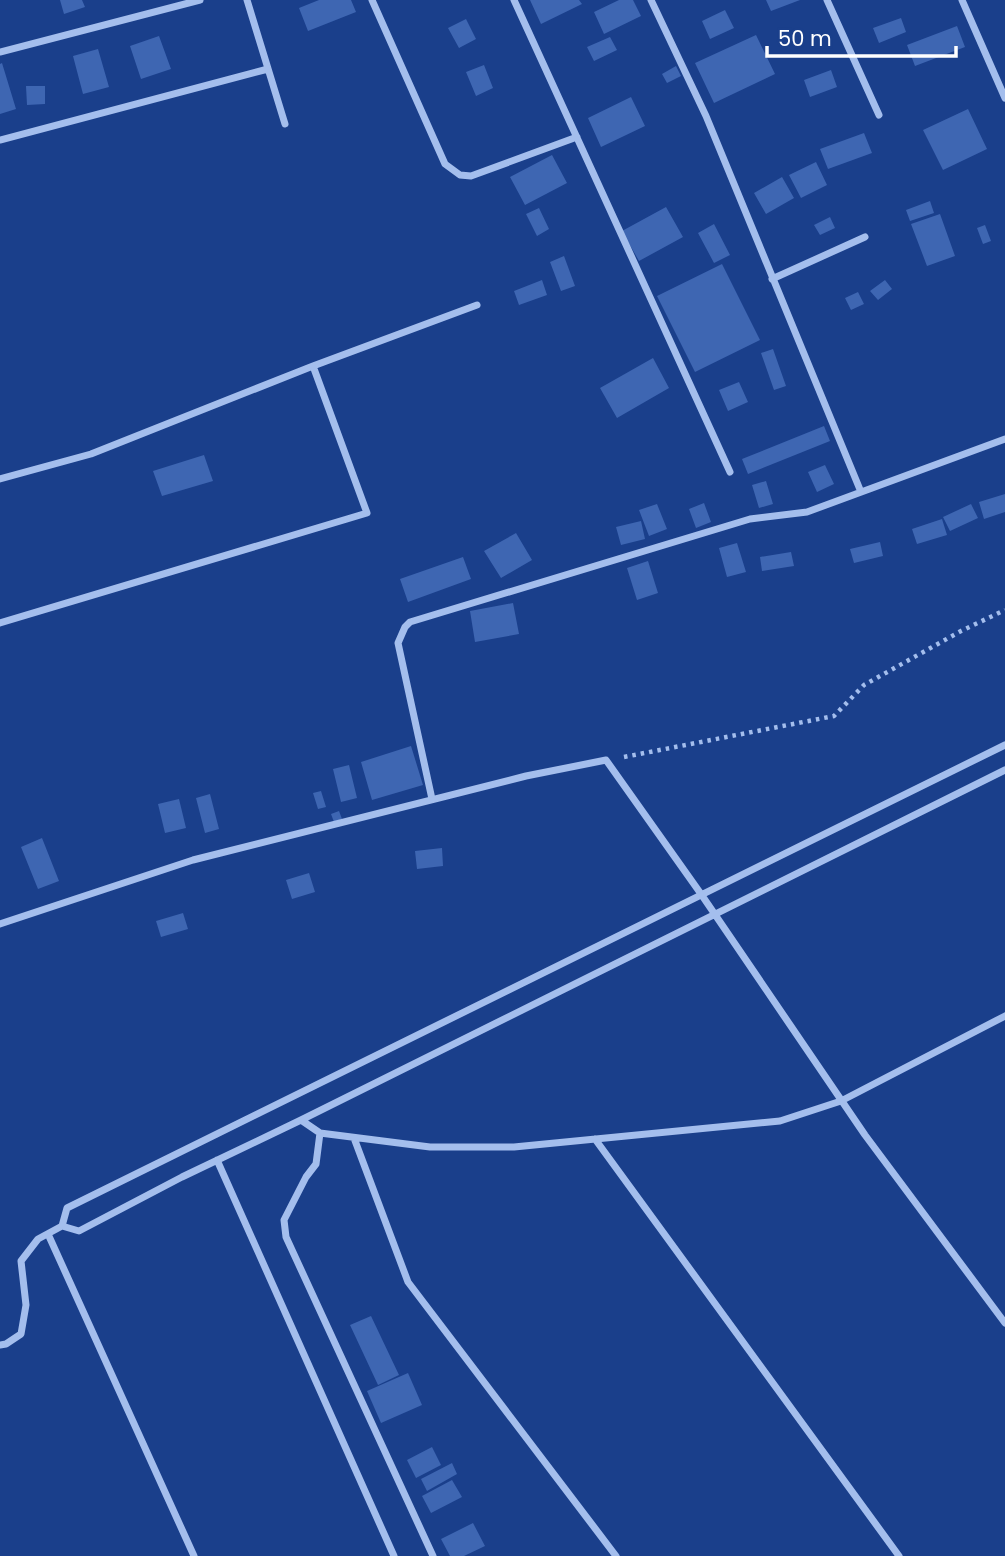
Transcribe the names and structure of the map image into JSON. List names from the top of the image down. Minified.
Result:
{"scale_bar":"50 m"}
